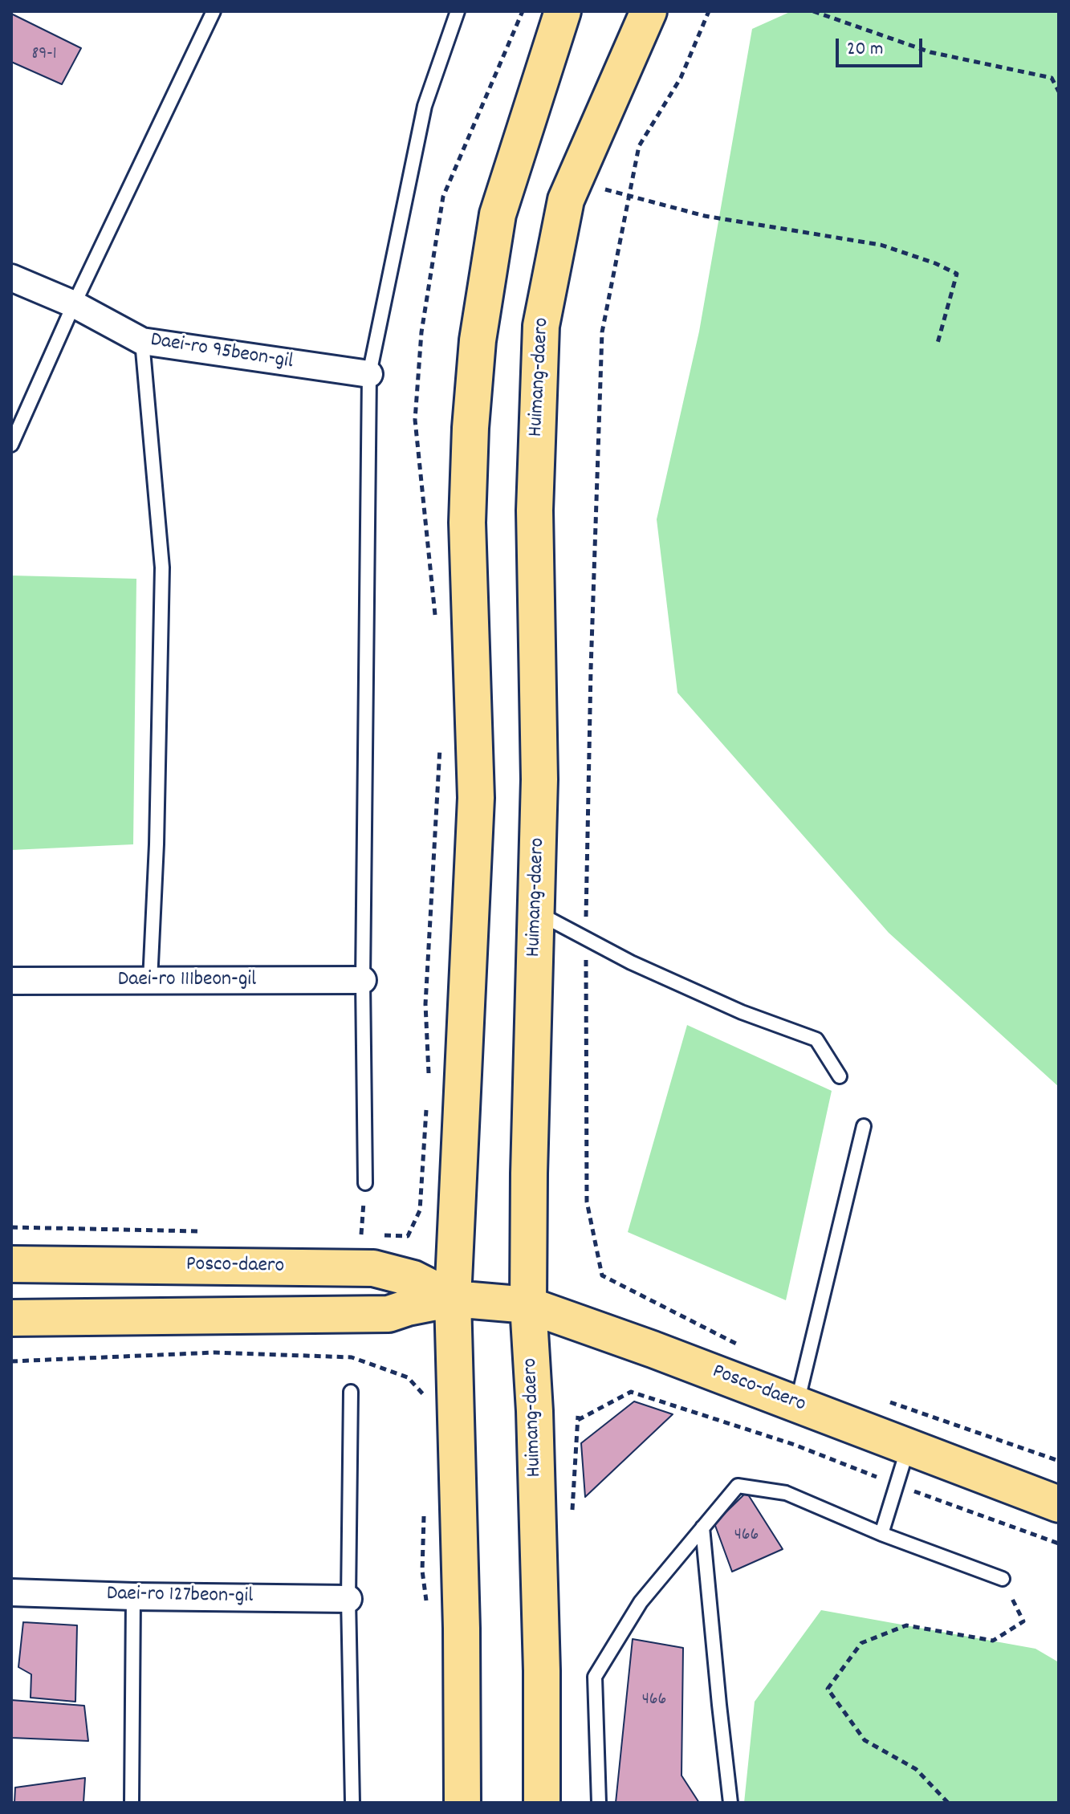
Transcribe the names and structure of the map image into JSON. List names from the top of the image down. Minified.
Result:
{"streets":{"main road":["Huimang-daero","Posco-daero"],"street":["Daei-ro 95beon-gil","Daei-ro 111beon-gil","Daei-ro 127beon-gil"]},"crossings":[["Huimang-daero","Posco-daero"]],"house_numbers":["89-1","466","466"],"scale_bar":"20 m"}
